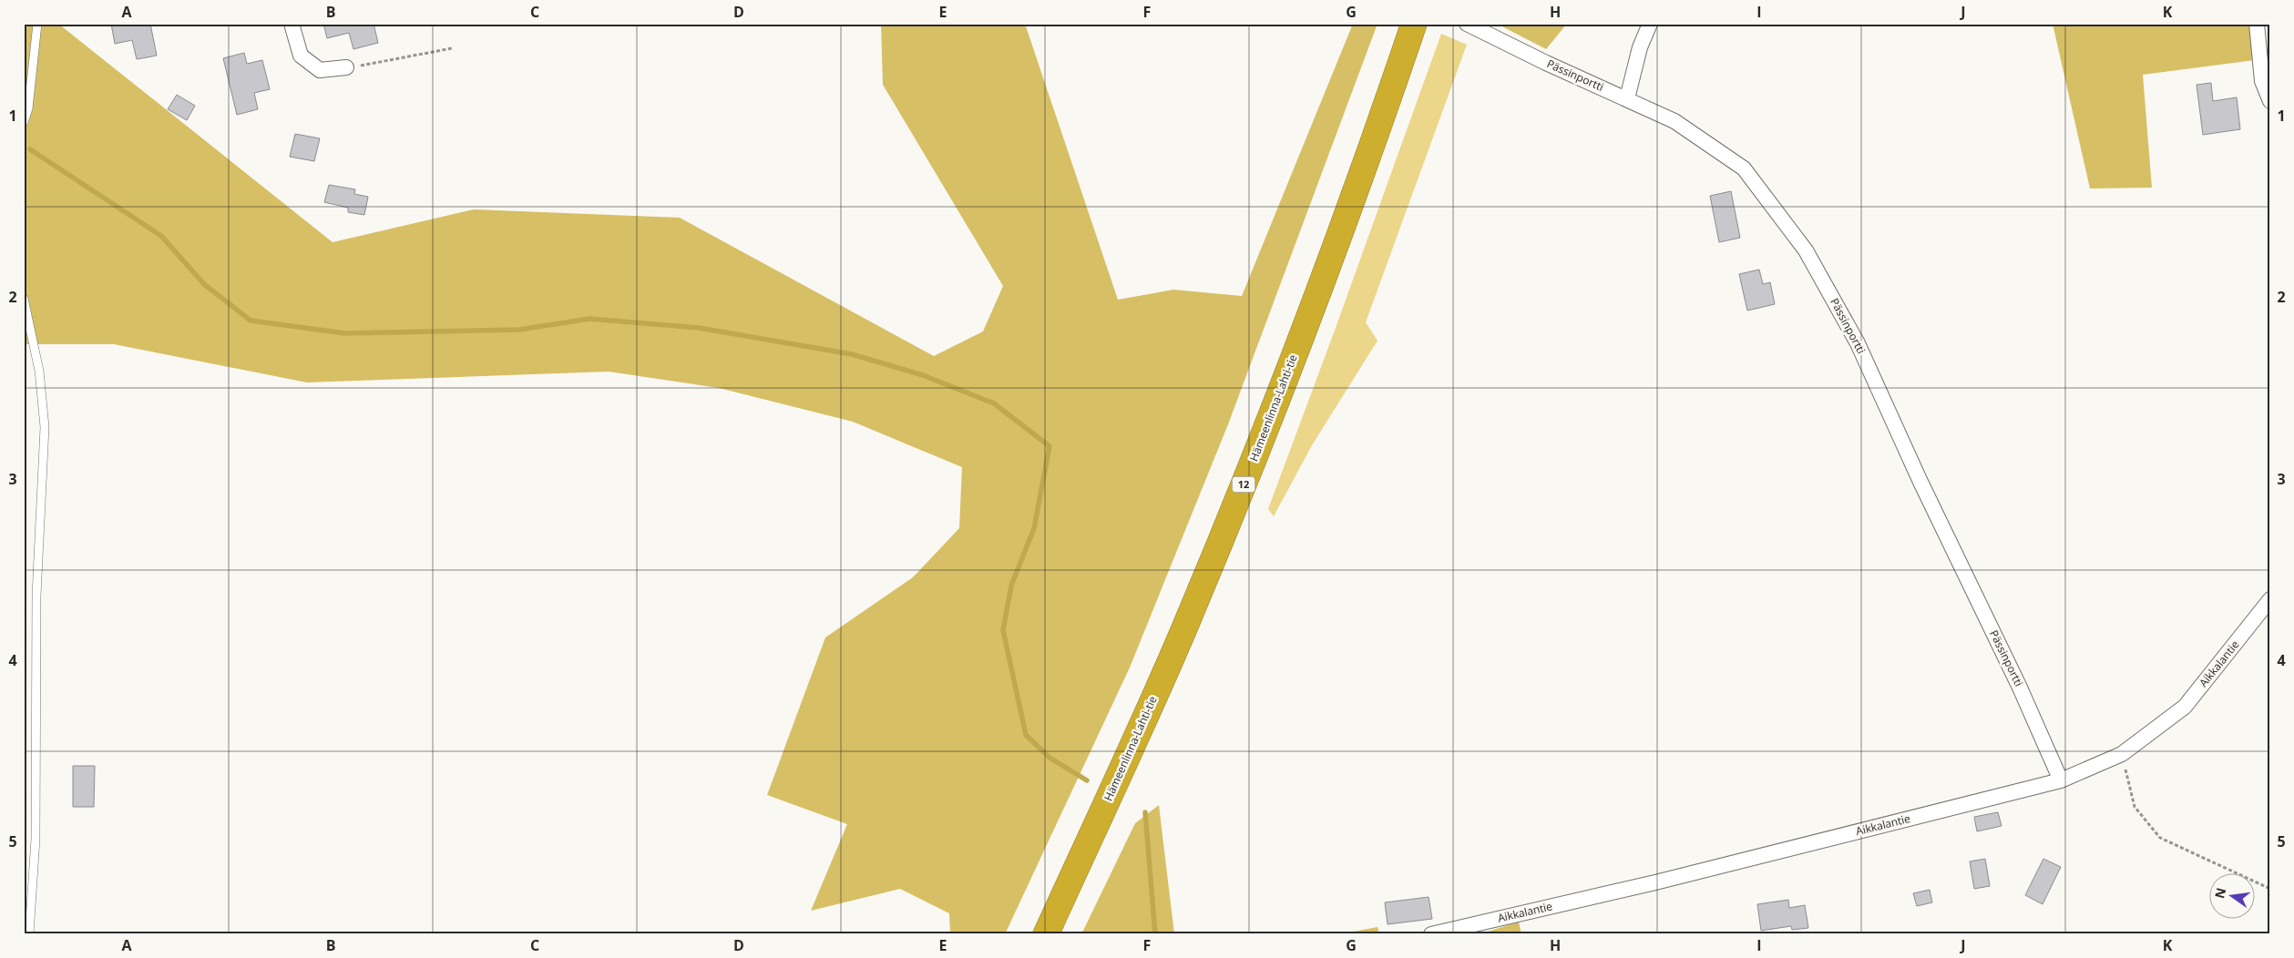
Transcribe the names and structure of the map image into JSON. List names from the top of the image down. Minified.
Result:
{"streets":{"highway":["Hämeenlinna-Lahti-tie","12"],"street":["Pässinportti","Aikkalantie"]},"crossings":[["Pässinportti","Aikkalantie"]],"north":"left","grid":{"columns":["A","B","C","D","E","F","G","H","I","J","K"],"rows":["1","2","3","4","5"]}}
